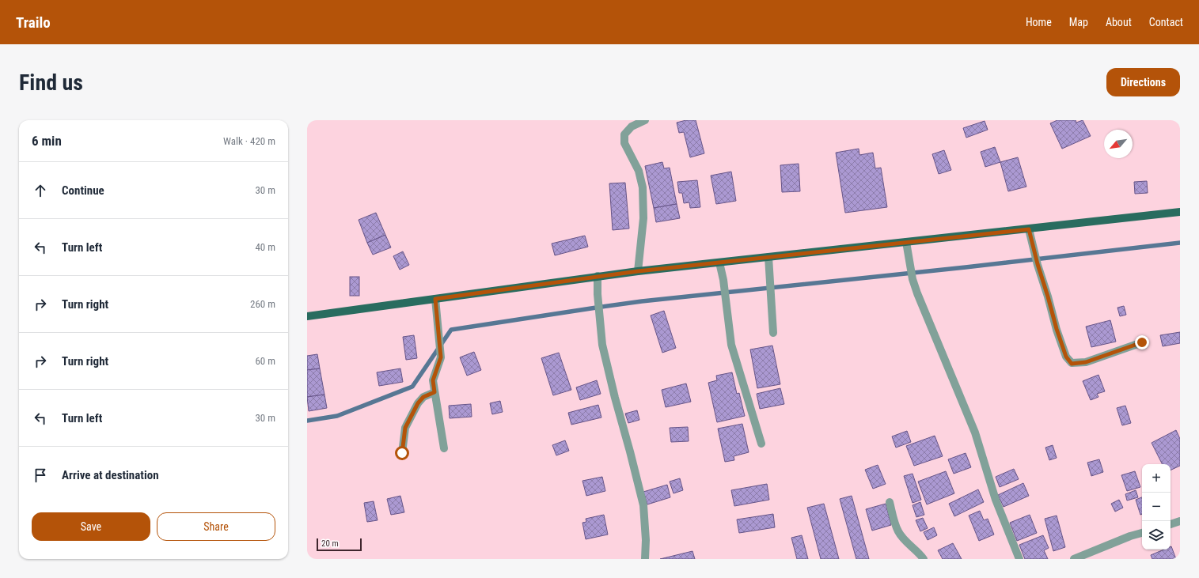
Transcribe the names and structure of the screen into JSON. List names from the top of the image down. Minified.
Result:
{"scale_bar":"20 m","north":"bottom left","page":{"header":"Trailo","nav":["Home","Map","About","Contact"],"buttons":["Directions",["Save","Share"]],"title":"Find us","heading":["6 min","Walk · 420 m"],"list":[["Continue","30 m"],["Turn left","40 m"],["Turn right","260 m"],["Turn right","60 m"],["Turn left","30 m"],"Arrive at destination"],"map_buttons":["+","−"],"scale":"20 m"}}
